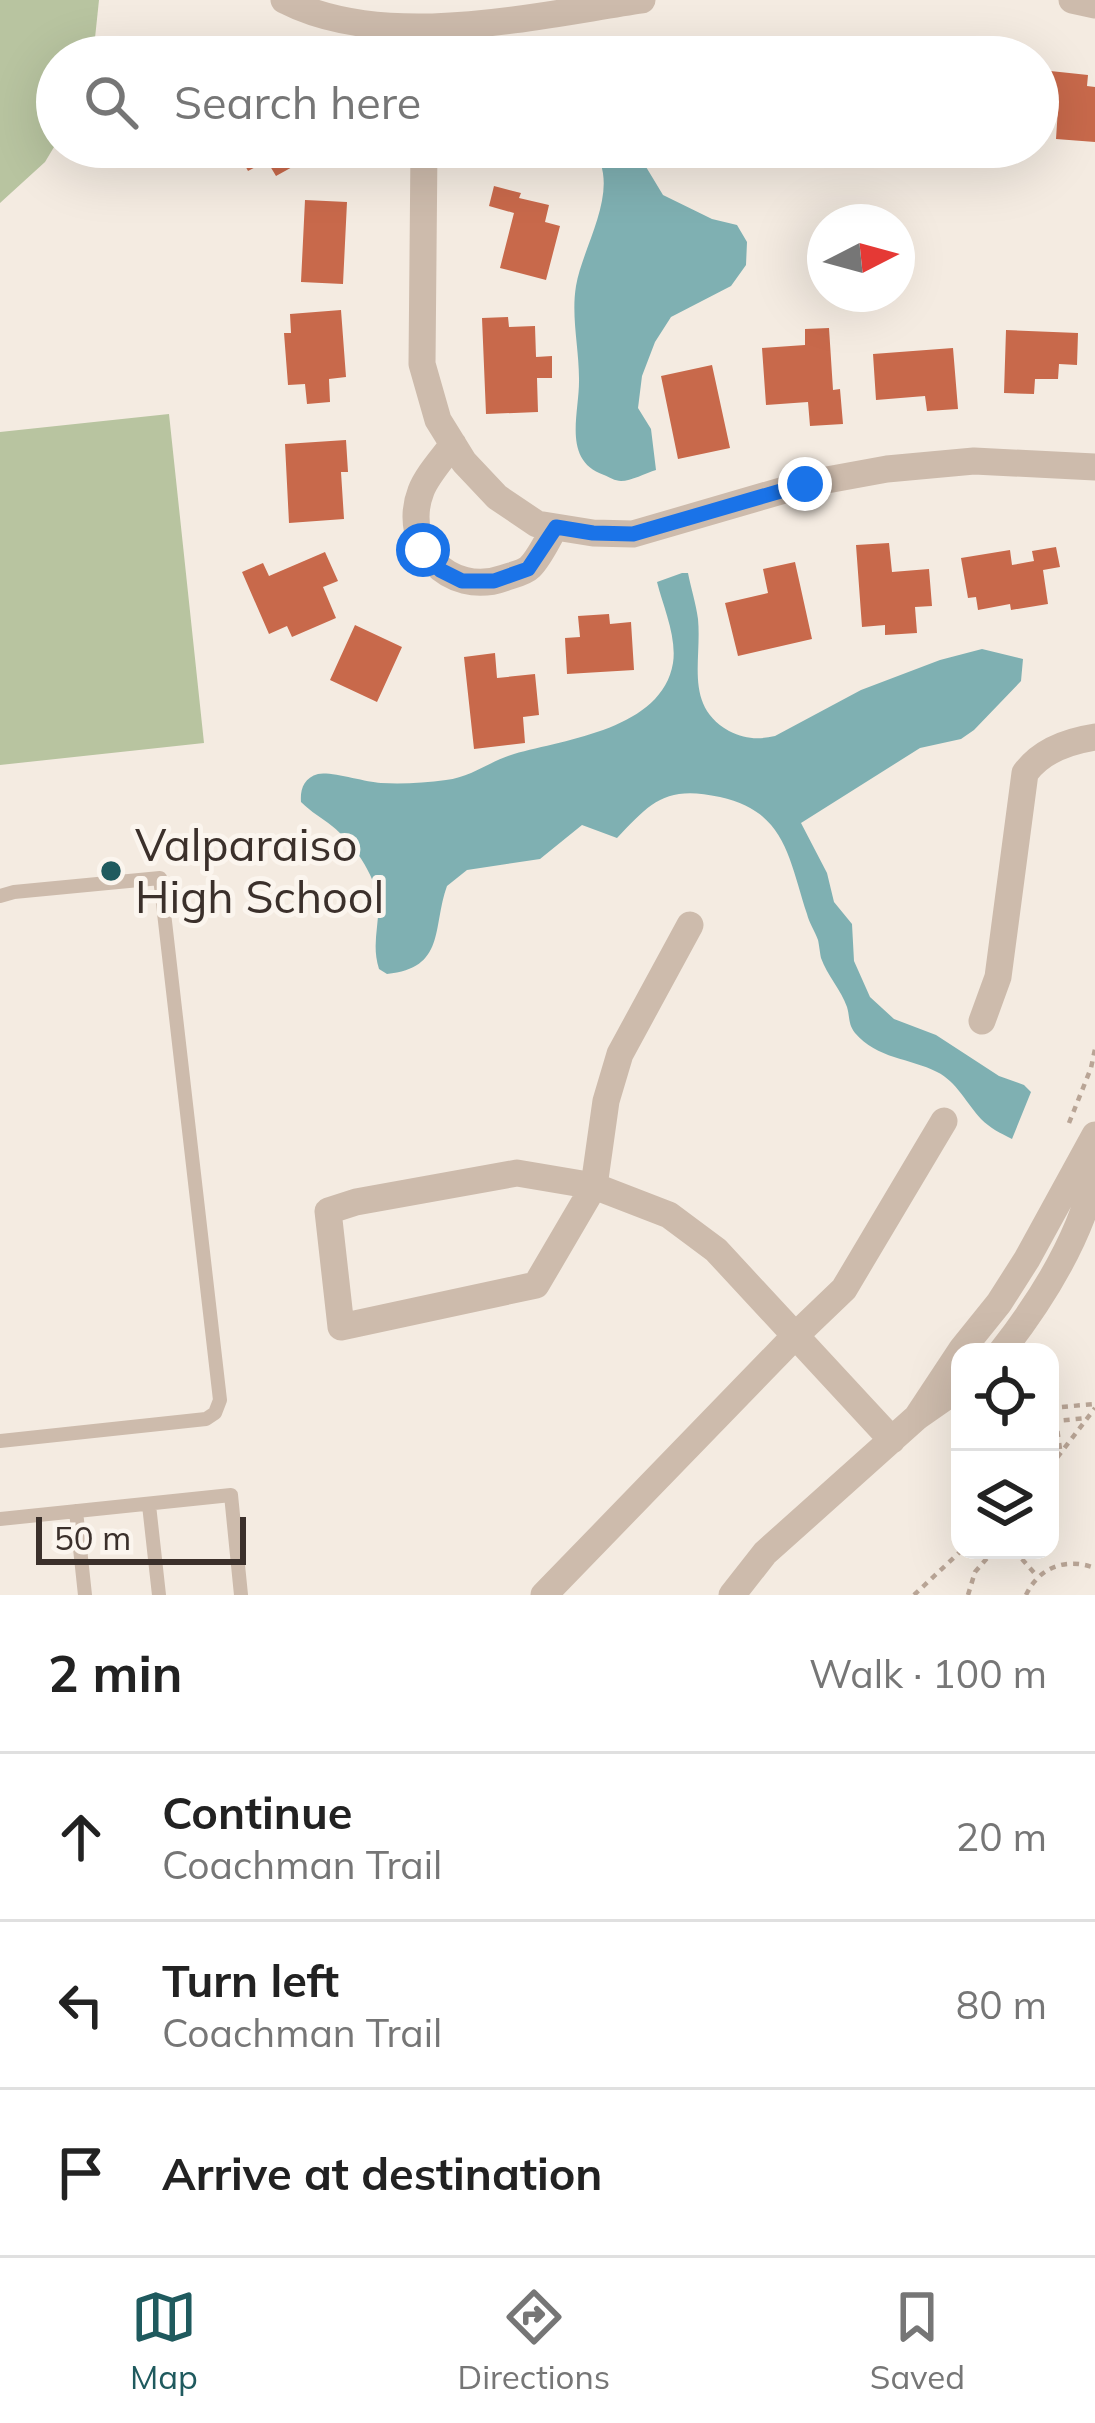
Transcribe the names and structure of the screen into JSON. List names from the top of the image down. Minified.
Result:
{"places":["Valparaiso High School"],"scale_bar":"50 m","north":"right","page":{"search":"Search here","scale":"50 m","heading":["2 min","Walk · 100 m"],"list":[["Continue","Coachman Trail","20 m"],["Turn left","Coachman Trail","80 m"],"Arrive at destination"],"nav":["Map","Directions","Saved"]}}
